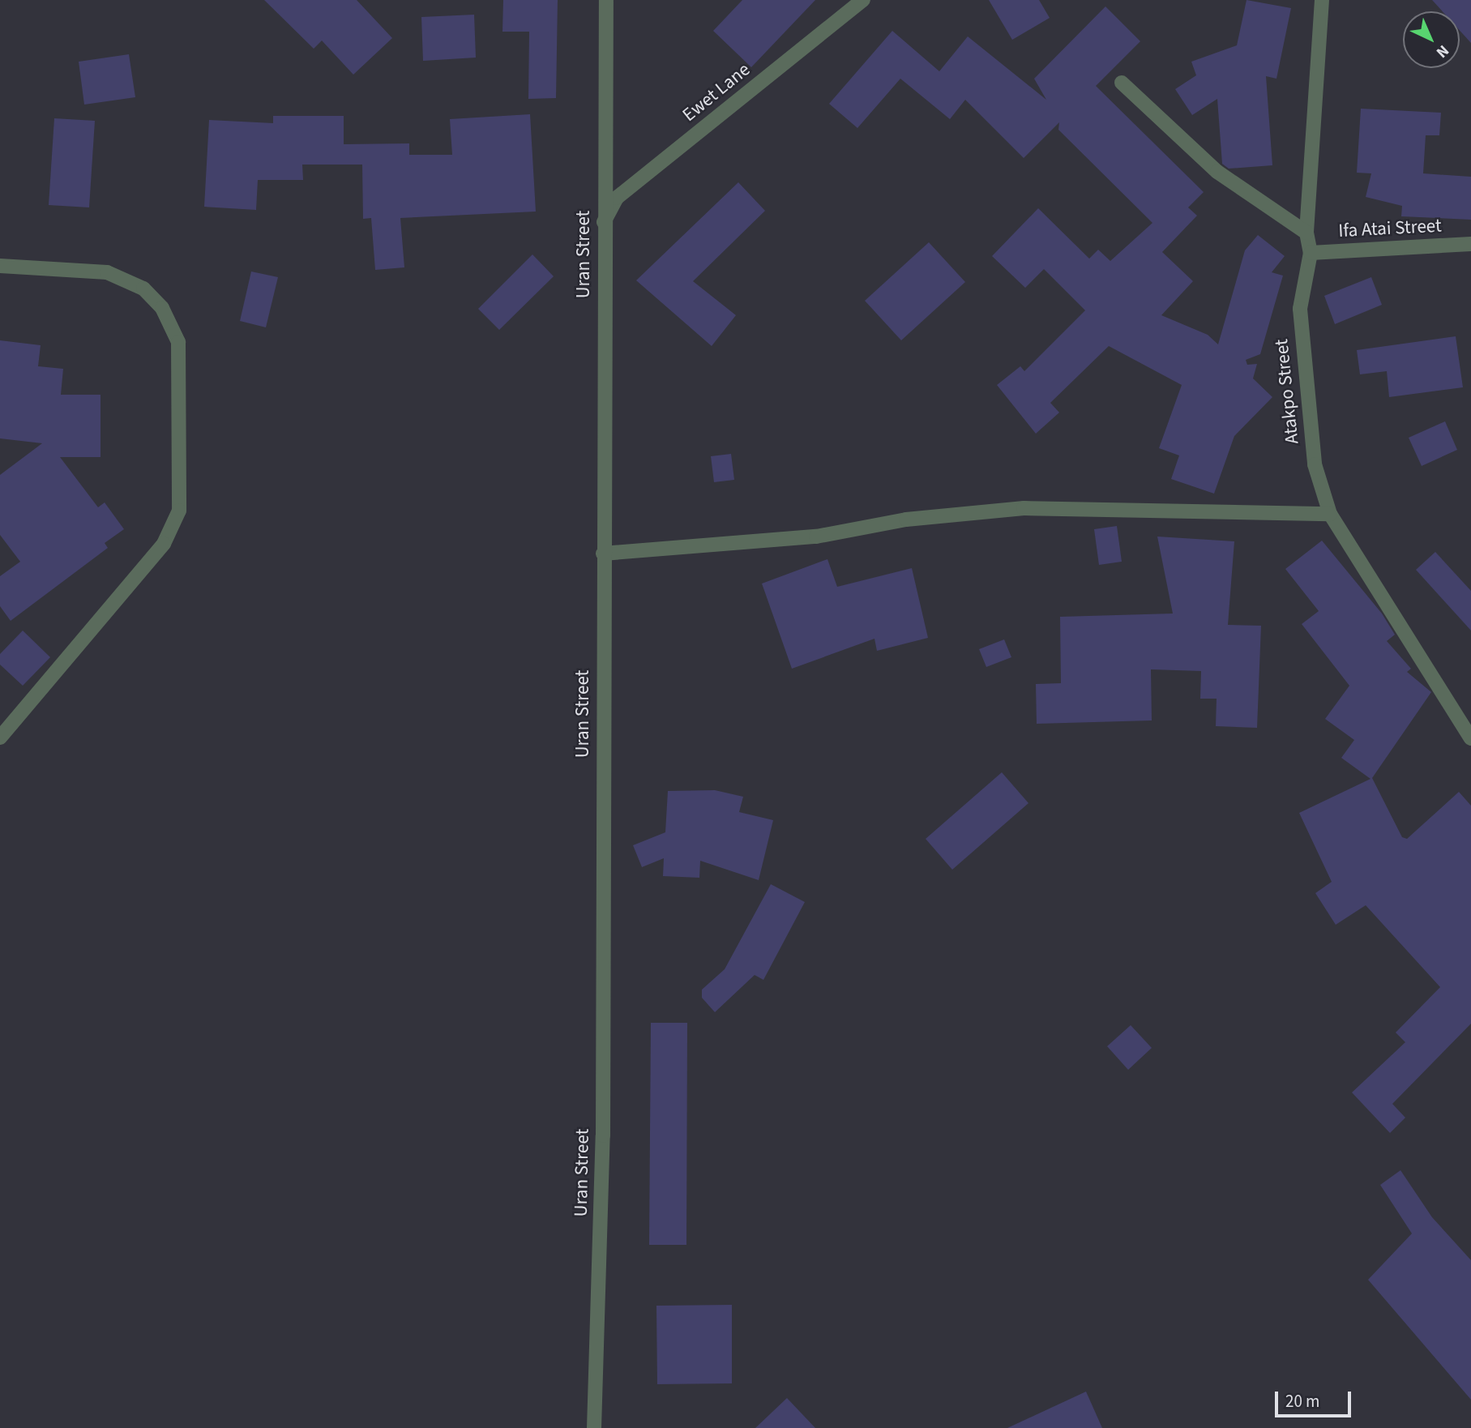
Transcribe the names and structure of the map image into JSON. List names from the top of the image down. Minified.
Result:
{"streets":{"street":["Ewet Lane","Ifa Atai Street","Uran Street","Atakpo Street"]},"crossings":[["Ewet Lane","Uran Street"],["Ifa Atai Street","Atakpo Street"]],"scale_bar":"20 m","north":"bottom right"}
